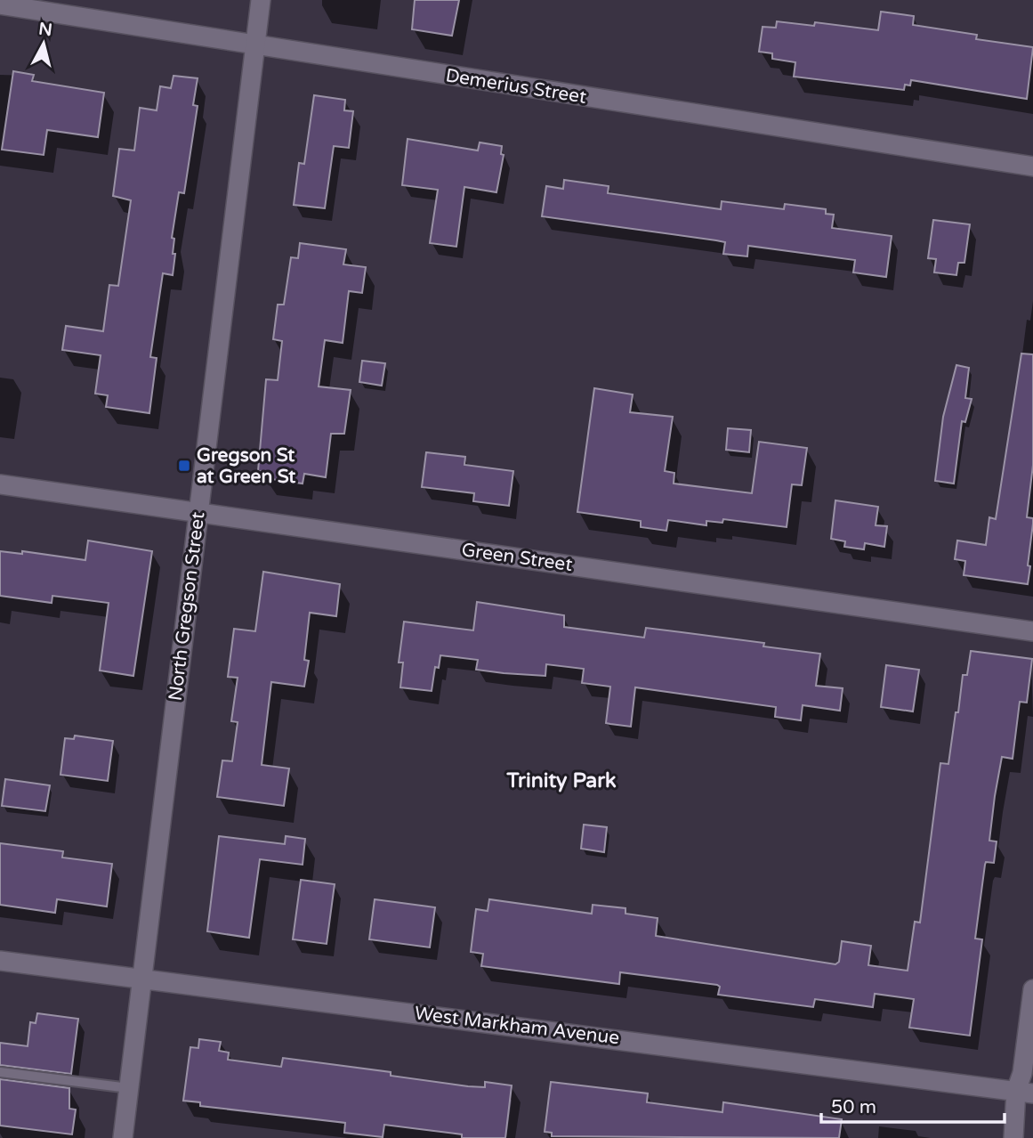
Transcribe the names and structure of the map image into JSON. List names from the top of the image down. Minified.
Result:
{"streets":{"street":["Demerius Street","Green Street","North Gregson Street","West Markham Avenue"]},"crossings":[["Demerius Street","North Gregson Street"],["Green Street","North Gregson Street"],["North Gregson Street","West Markham Avenue"]],"districts":["Trinity Park"],"places":{"transit":["Gregson St at Green St"]},"scale_bar":"50 m","north":"top"}
